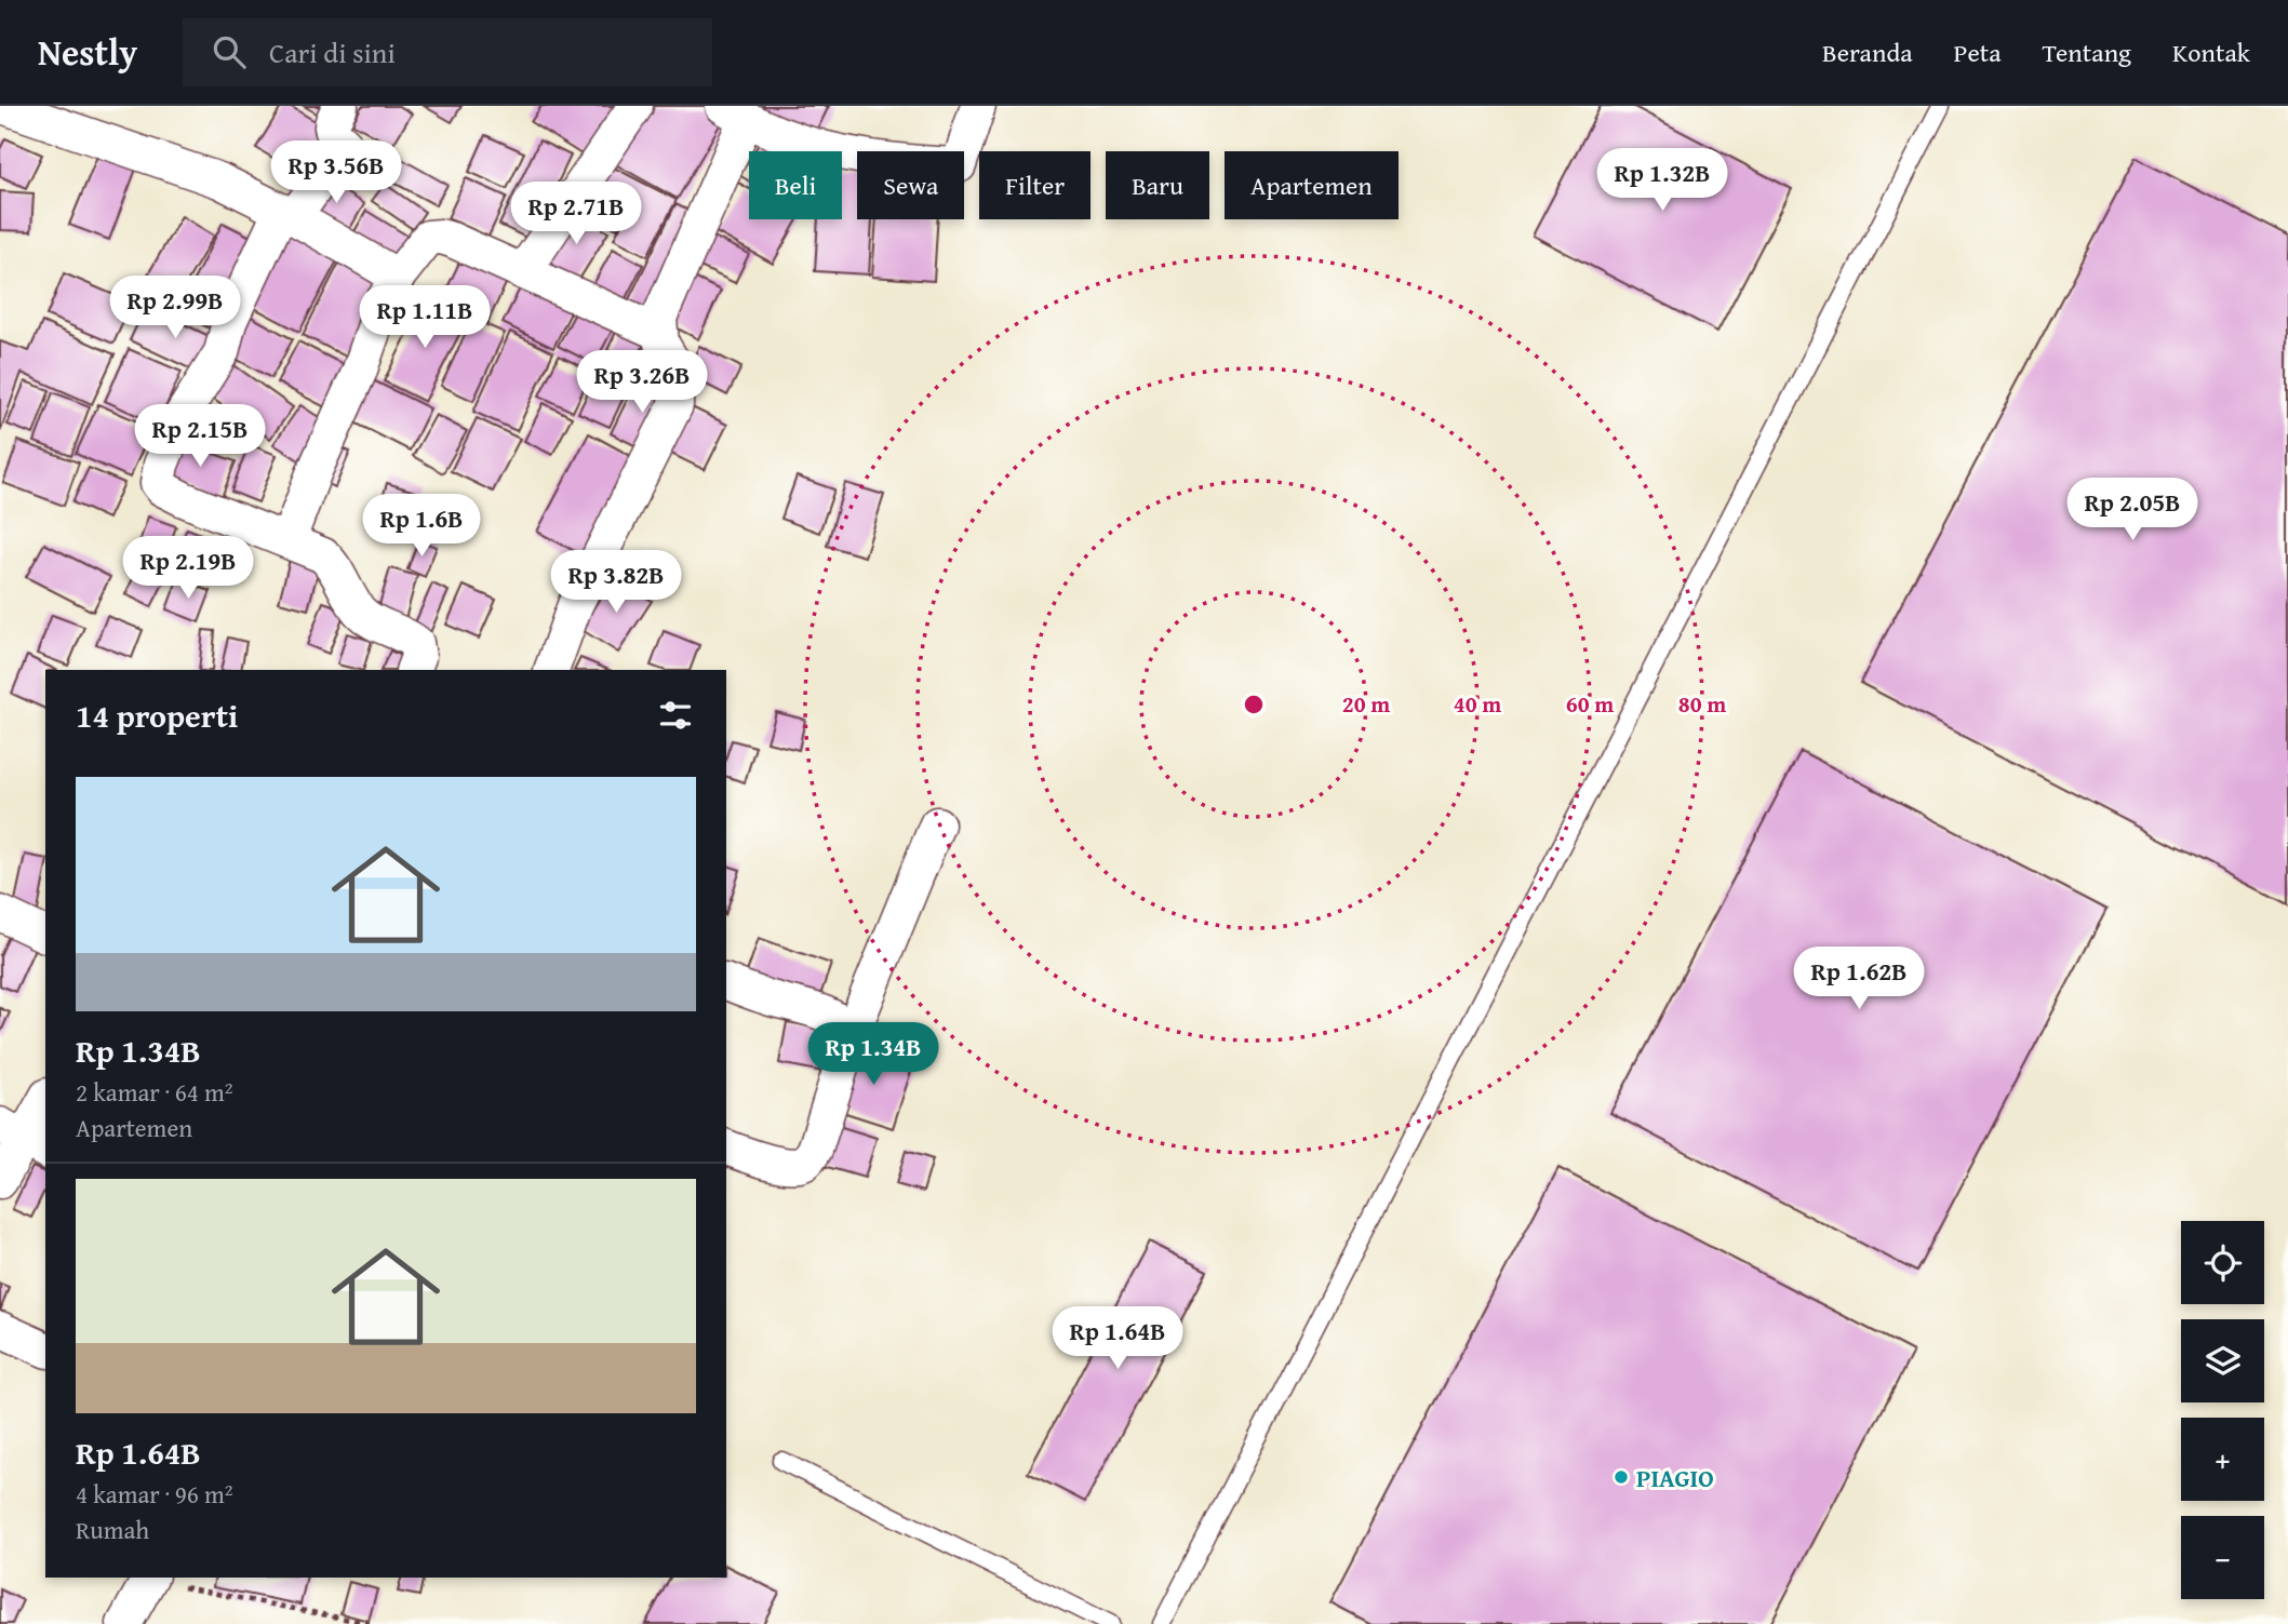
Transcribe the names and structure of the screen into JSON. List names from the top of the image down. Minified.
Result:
{"places":["PIAGIO"],"page":{"header":"Nestly","search":"Cari di sini","nav":["Beranda","Peta","Tentang","Kontak"],"price":["Rp 3.56B","Rp 1.32B","Rp 2.71B","Rp 2.99B","Rp 1.11B","Rp 3.26B","Rp 2.15B","Rp 2.05B","Rp 1.6B","Rp 2.19B","Rp 3.82B","Rp 1.62B","Rp 1.34B","Rp 1.64B"],"chip":["Beli","Sewa","Filter","Baru","Apartemen"],"heading":"14 properti","list":[{"name":"Rp 1.34B","note":"2 kamar · 64 m² · Apartemen"},{"name":"Rp 1.64B","note":"4 kamar · 96 m² · Rumah"}],"map_buttons":["+","−"]},"rings":["20 m","40 m","60 m","80 m"]}
